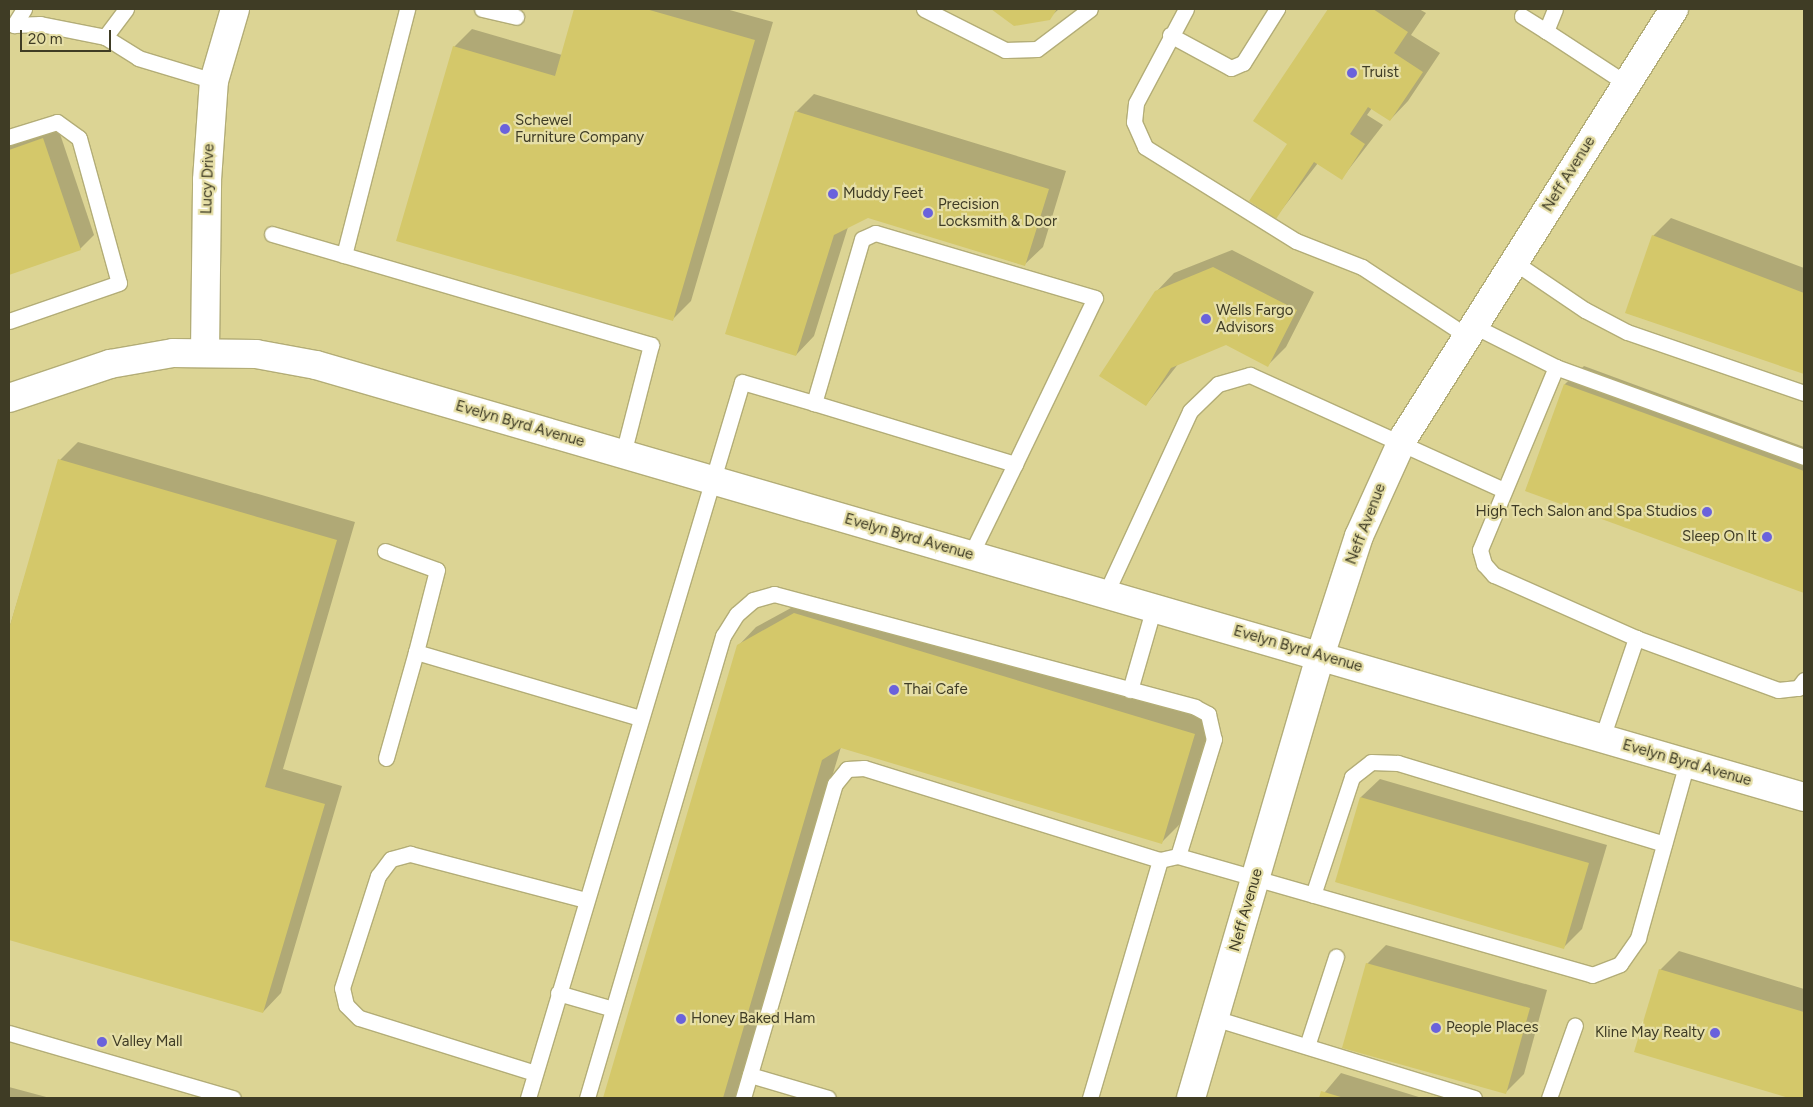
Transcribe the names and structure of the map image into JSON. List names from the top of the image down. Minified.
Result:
{"streets":{"street":["Neff Avenue","Lucy Drive","Evelyn Byrd Avenue"]},"crossings":[["Neff Avenue","Evelyn Byrd Avenue"],["Lucy Drive","Evelyn Byrd Avenue"]],"places":["Truist","Schewel Furniture Company","Muddy Feet","Precision Locksmith & Door","Wells Fargo Advisors","High Tech Salon and Spa Studios","Sleep On It","Thai Cafe","Honey Baked Ham","People Places","Kline May Realty","Valley Mall"],"scale_bar":"20 m"}
